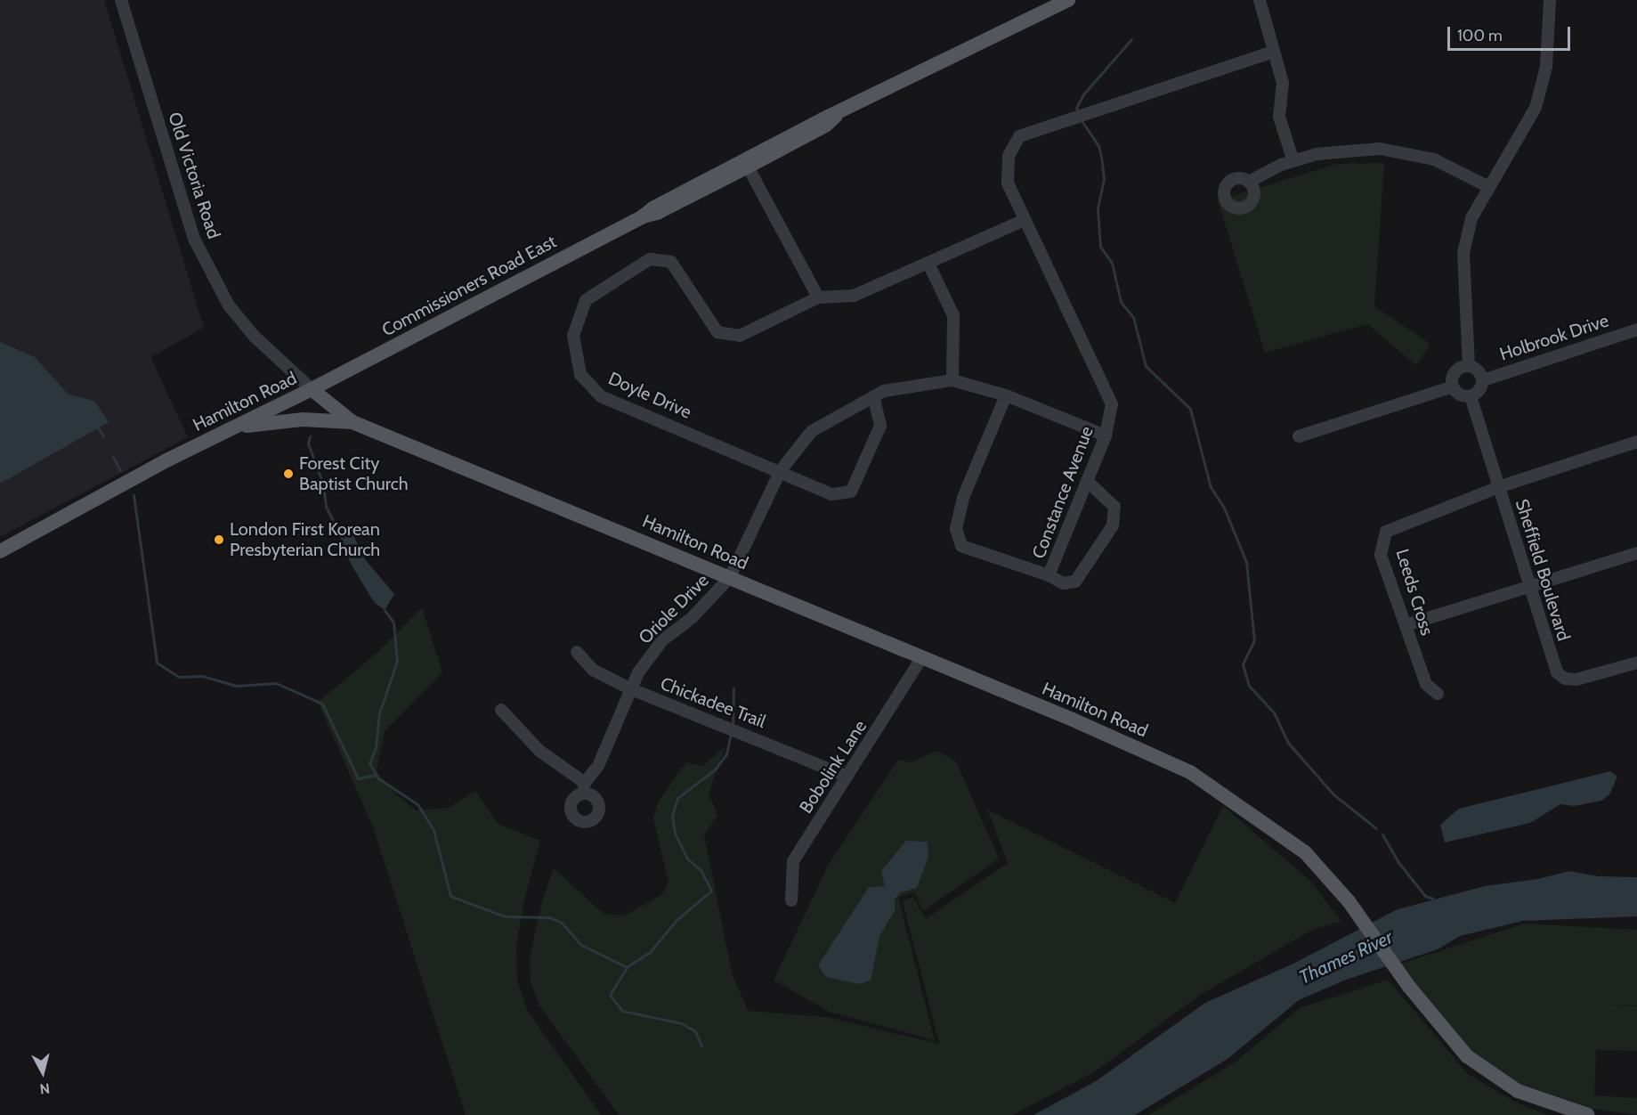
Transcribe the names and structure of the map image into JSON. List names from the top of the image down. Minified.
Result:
{"streets":{"main road":["Commissioners Road East","Hamilton Road"],"street":["Old Victoria Road","Holbrook Drive","Doyle Drive","Constance Avenue","Sheffield Boulevard","Leeds Cross","Oriole Drive","Chickadee Trail","Bobolink Lane"]},"crossings":[["Old Victoria Road","Commissioners Road East"],["Old Victoria Road","Hamilton Road"],["Commissioners Road East","Hamilton Road"],["Holbrook Drive","Sheffield Boulevard"],["Doyle Drive","Constance Avenue"],["Doyle Drive","Oriole Drive"],["Hamilton Road","Oriole Drive"],["Hamilton Road","Bobolink Lane"],["Constance Avenue","Oriole Drive"],["Sheffield Boulevard","Leeds Cross"],["Oriole Drive","Chickadee Trail"],["Chickadee Trail","Bobolink Lane"]],"water":["Thames River"],"places":["Forest City Baptist Church","London First Korean Presbyterian Church"],"scale_bar":"100 m","north":"bottom"}
